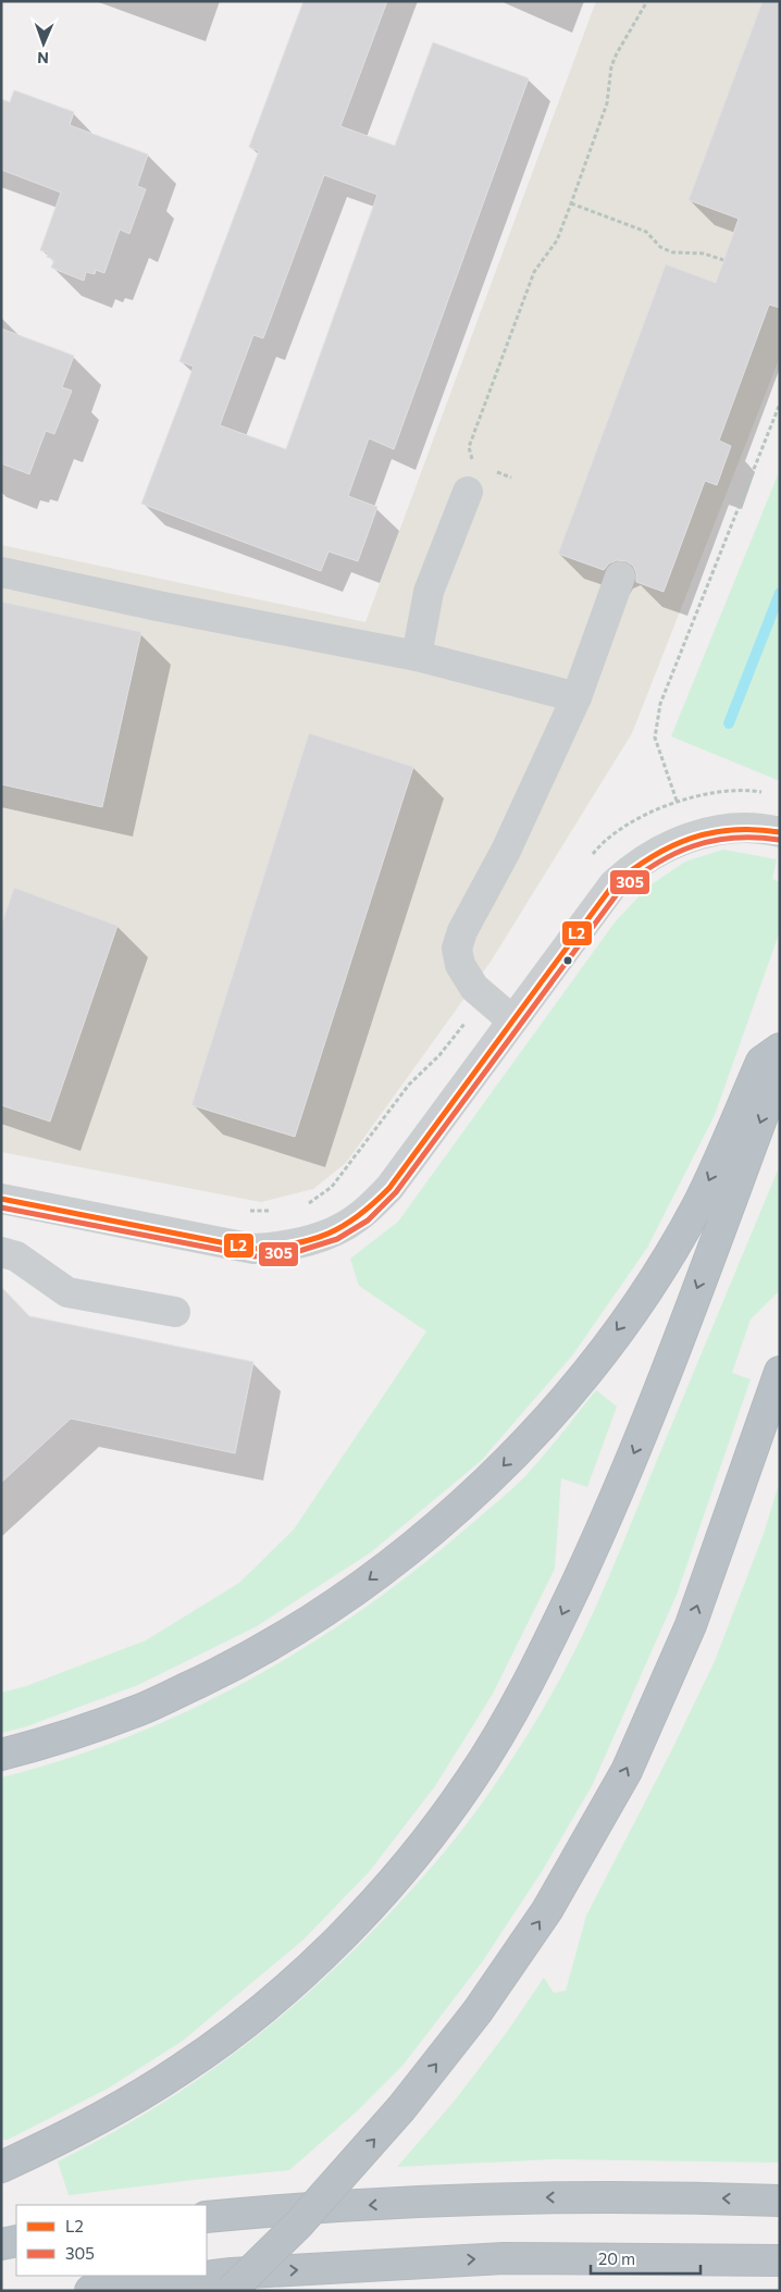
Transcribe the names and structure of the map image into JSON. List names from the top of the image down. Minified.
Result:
{"lines":["transit line L2","transit line 305"],"legend":["L2","305"],"scale_bar":"20 m","north":"bottom"}
